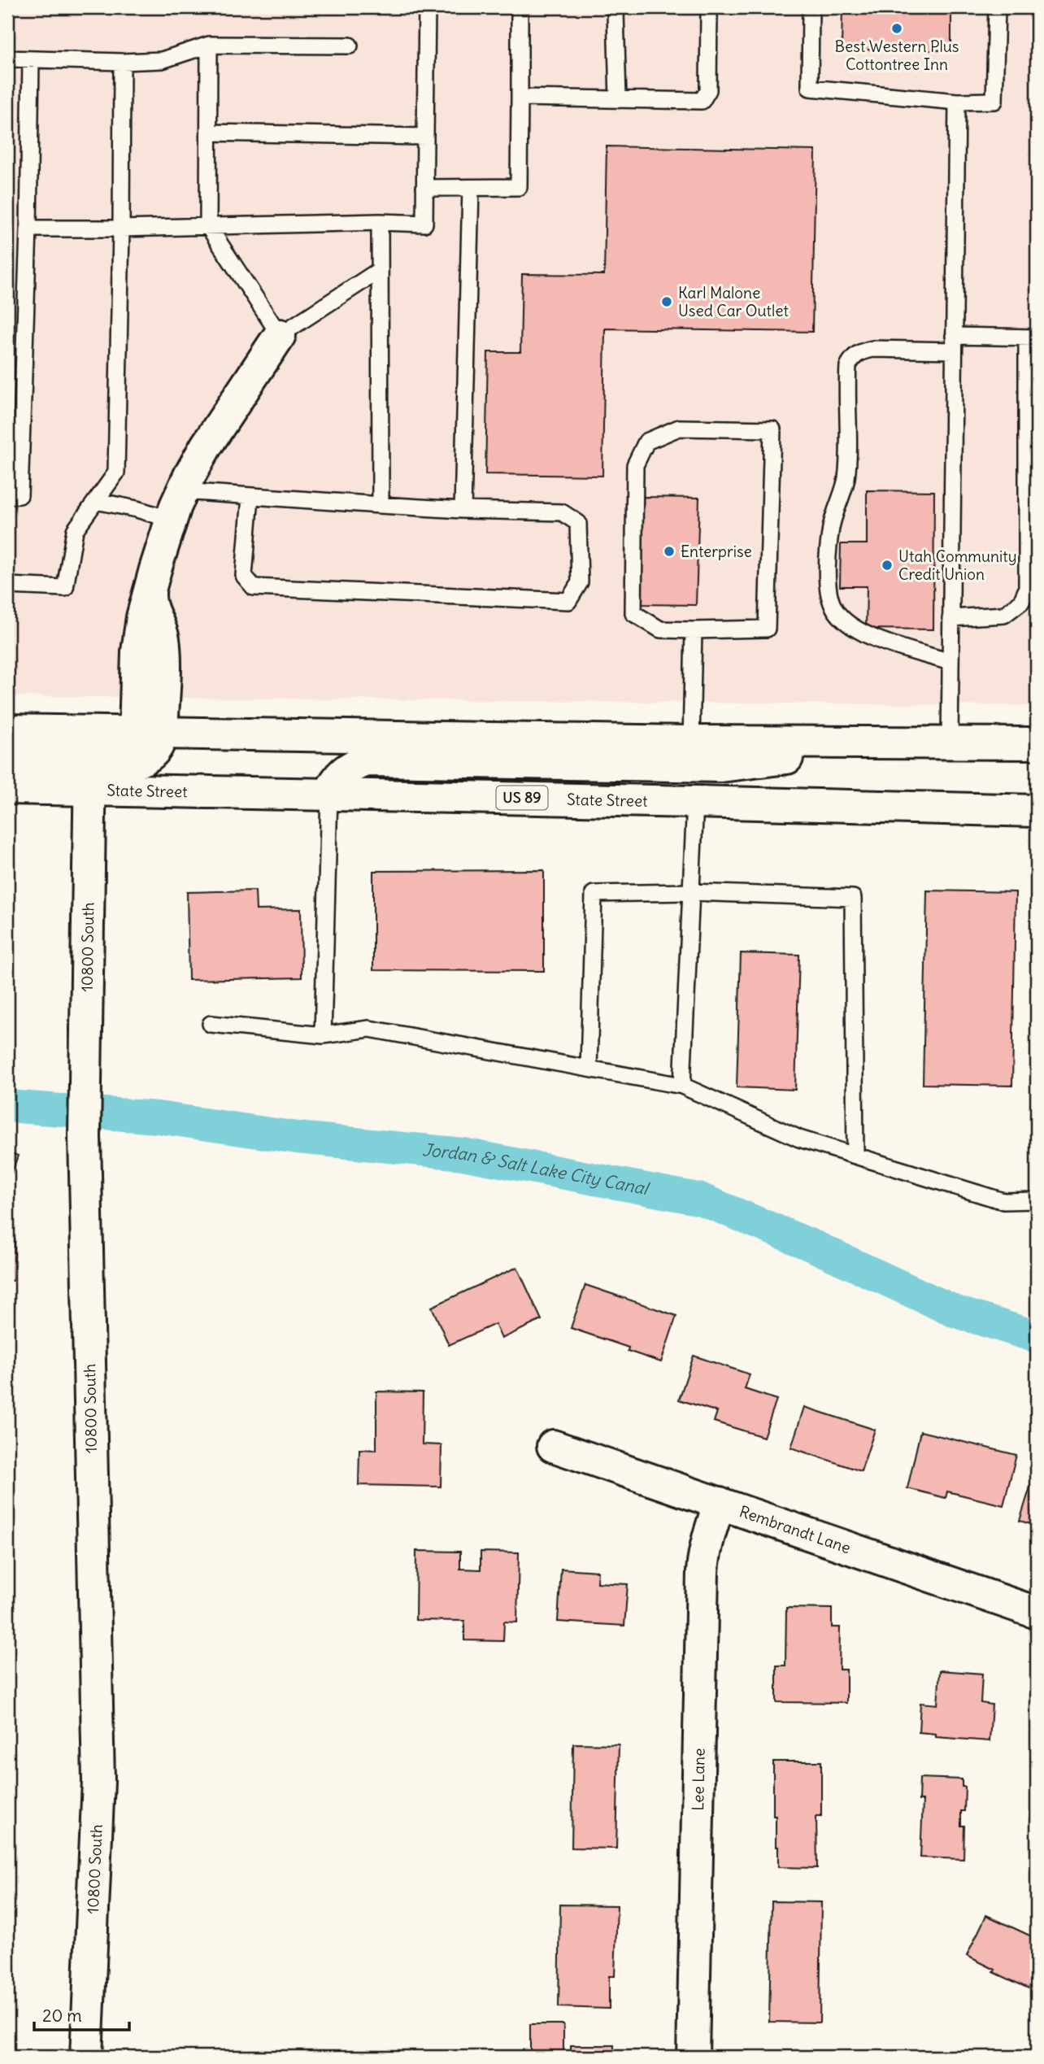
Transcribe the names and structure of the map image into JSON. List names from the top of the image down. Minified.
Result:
{"streets":{"main road":["State Street","US 89","10800 South","Rembrandt Lane","Lee Lane"]},"crossings":[["State Street","10800 South"],["Rembrandt Lane","Lee Lane"]],"water":["Jordan & Salt Lake City Canal"],"places":["Best Western Plus Cottontree Inn","Karl Malone Used Car Outlet","Enterprise","Utah Community Credit Union"],"scale_bar":"20 m"}
